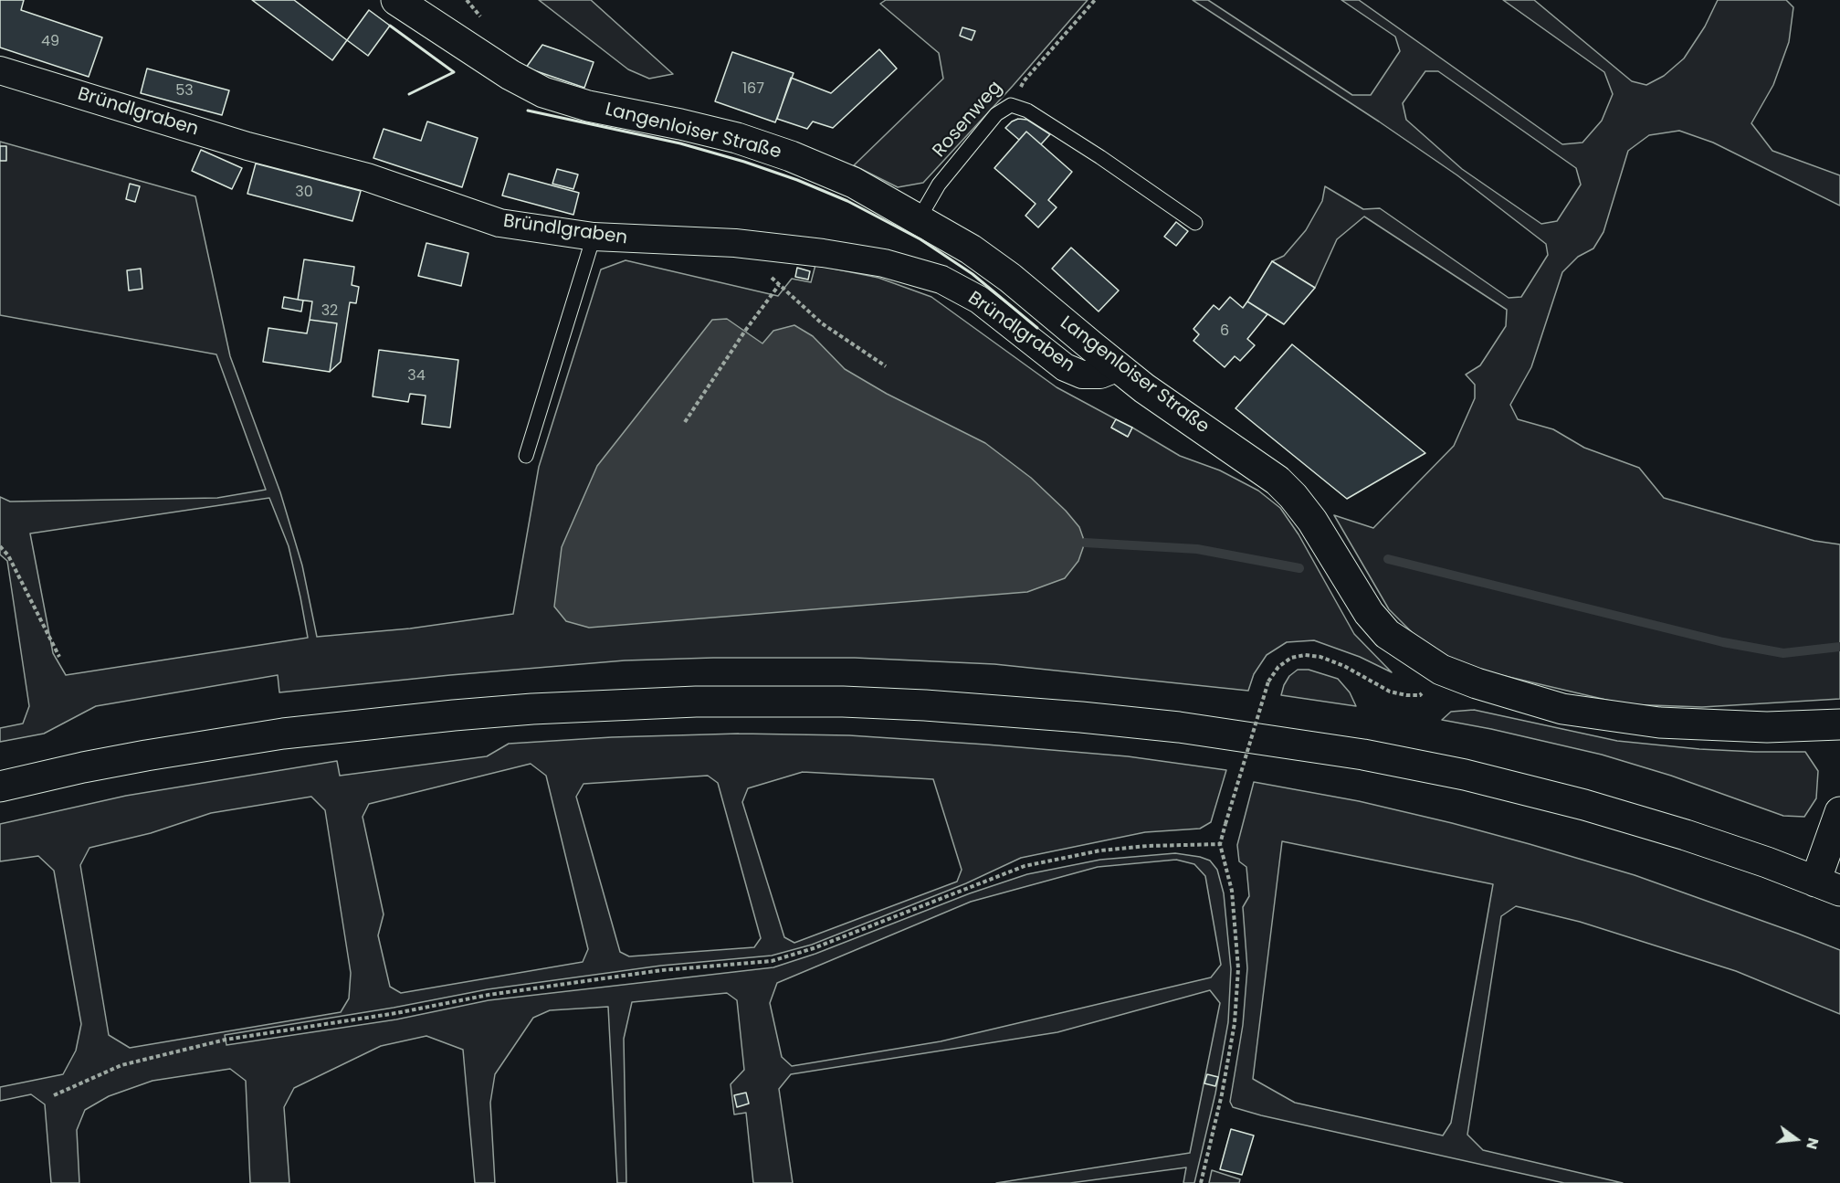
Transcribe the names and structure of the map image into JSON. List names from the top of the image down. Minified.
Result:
{"streets":{"main road":["Langenloiser Straße"],"street":["Bründlgraben"],"lane":["Rosenweg"]},"crossings":[["Bründlgraben","Langenloiser Straße"],["Rosenweg","Langenloiser Straße"]],"house_numbers":["49","167","53","30","32","6","34"],"north":"right"}
